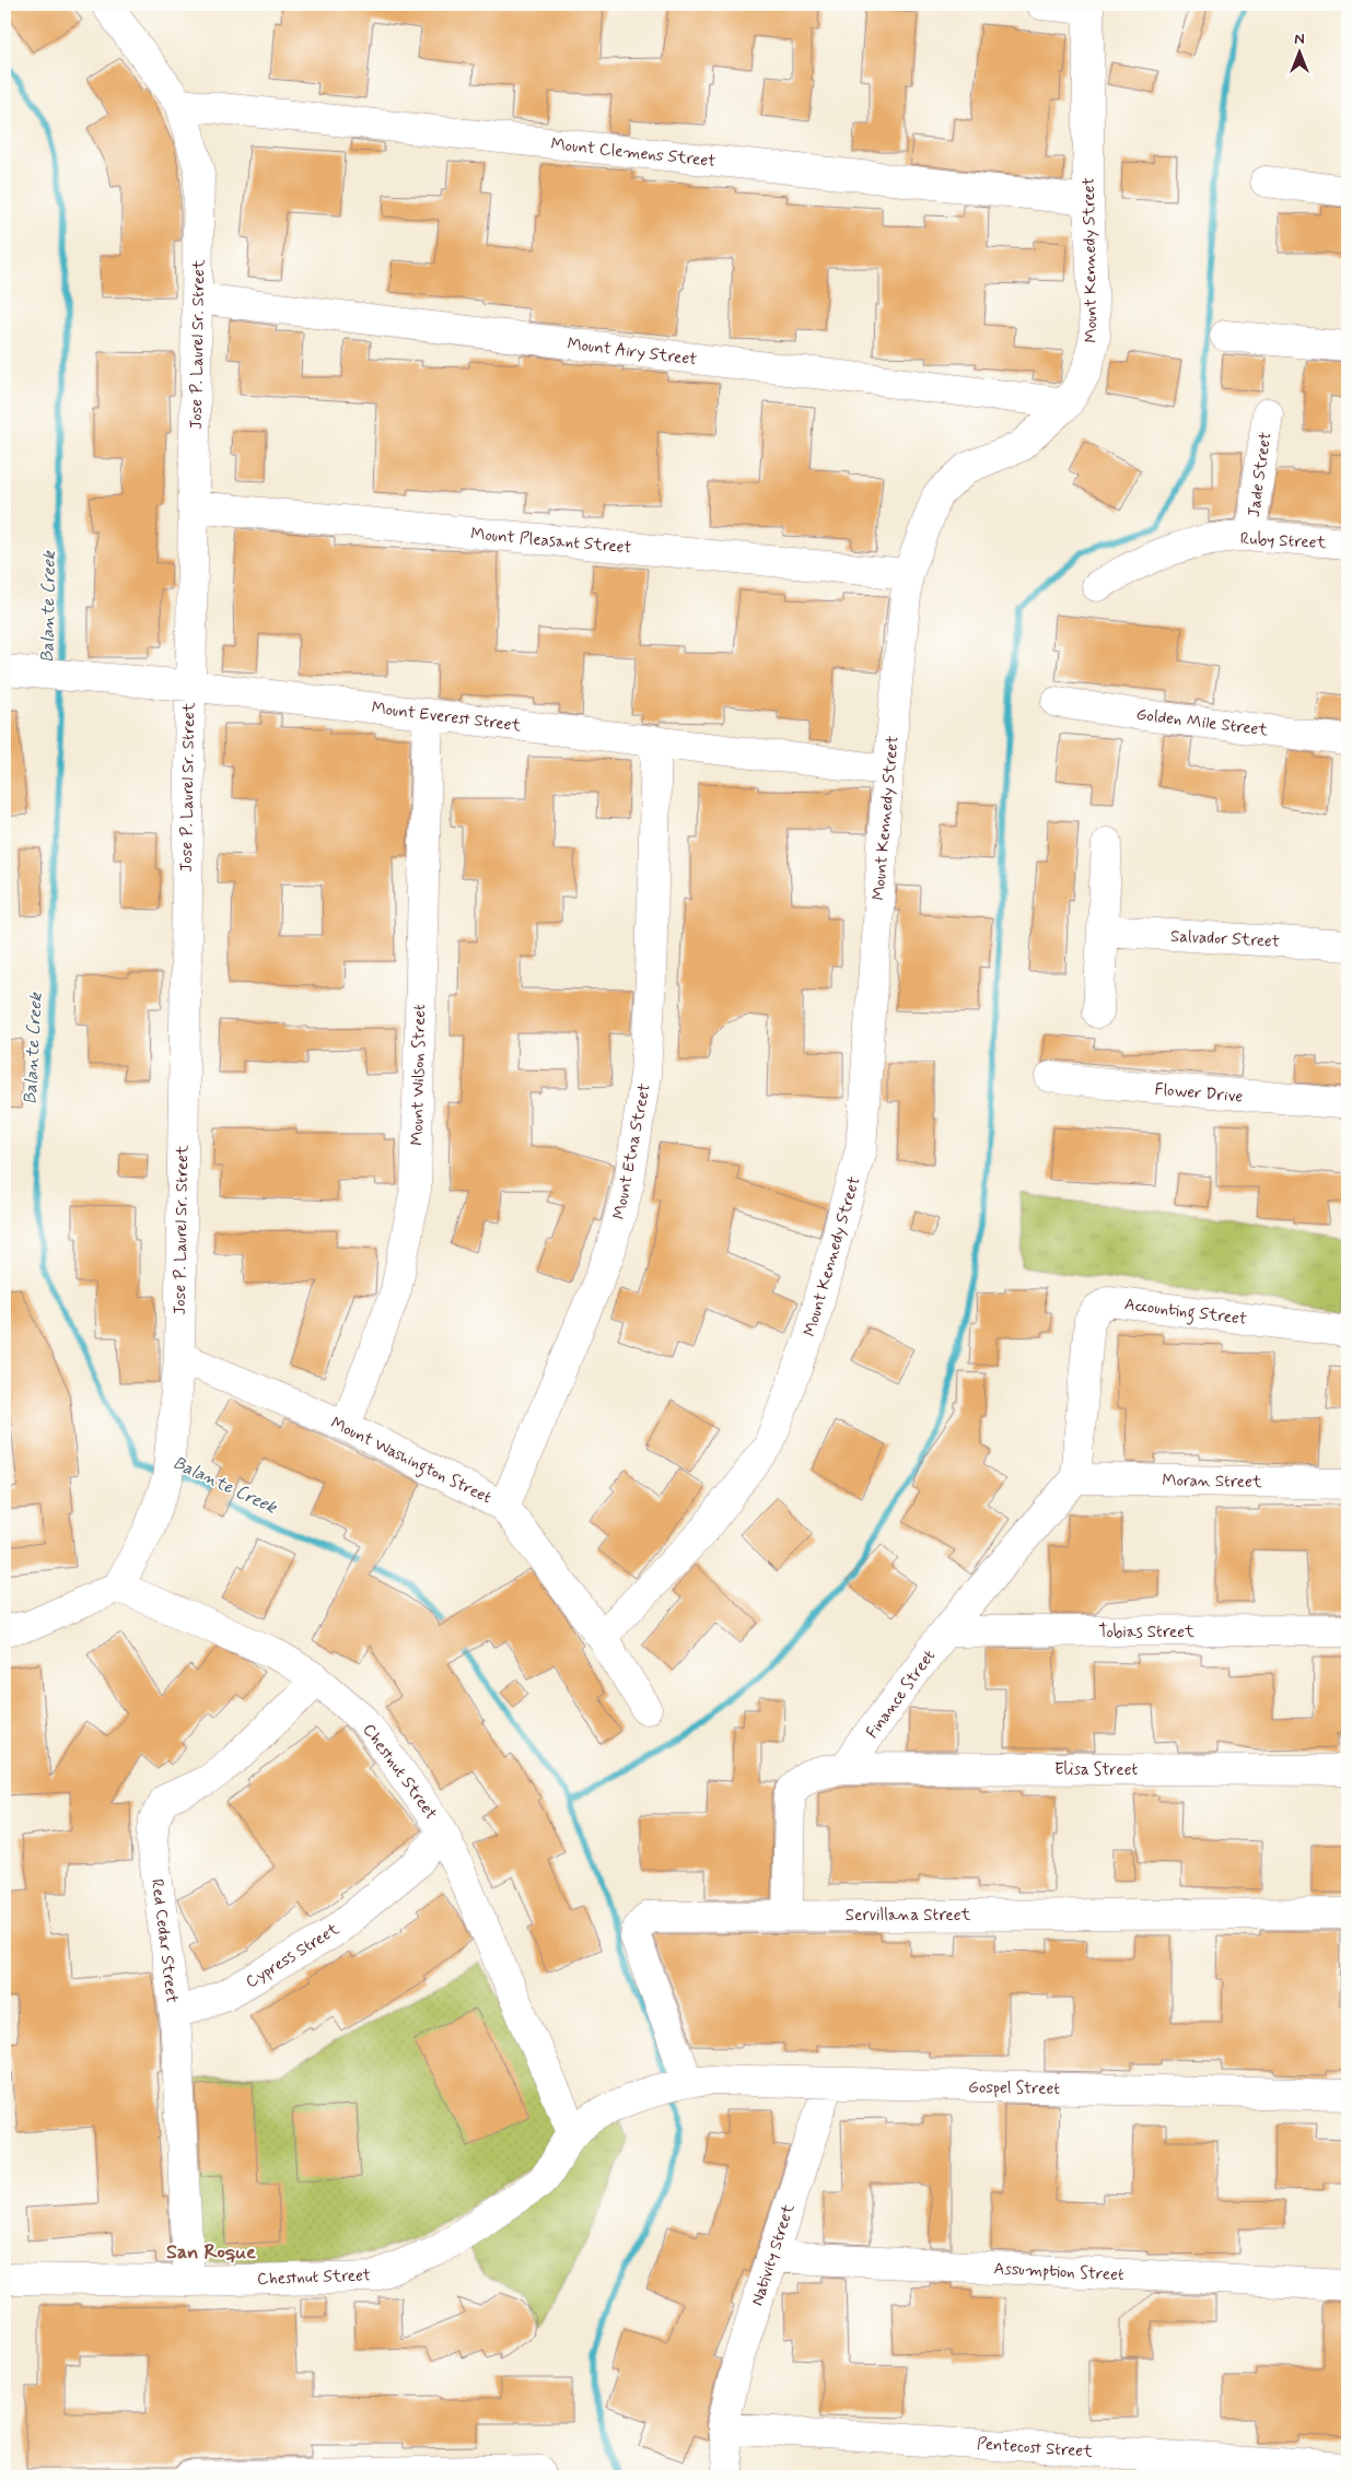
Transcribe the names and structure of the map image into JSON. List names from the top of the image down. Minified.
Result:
{"streets":{"street":["Mount Clemens Street","Mount Kennedy Street","Jose P. Laurel Sr. Street","Mount Airy Street","Jade Street","Mount Pleasant Street","Ruby Street","Mount Everest Street","Golden Mile Street","Salvador Street","Mount Wilson Street","Flower Drive","Mount Etna Street","Accounting Street","Mount Washington Street","Moran Street","Tobias Street","Finance Street","Elisa Street","Chestnut Street","Servillana Street","Red Cedar Street","Cypress Street","Gospel Street","Nativity Street","Assumption Street","Pentecost Street"]},"crossings":[["Mount Clemens Street","Mount Kennedy Street"],["Mount Clemens Street","Jose P. Laurel Sr. Street"],["Mount Kennedy Street","Mount Airy Street"],["Mount Kennedy Street","Mount Pleasant Street"],["Mount Kennedy Street","Mount Everest Street"],["Mount Kennedy Street","Mount Washington Street"],["Jose P. Laurel Sr. Street","Mount Airy Street"],["Jose P. Laurel Sr. Street","Mount Pleasant Street"],["Jose P. Laurel Sr. Street","Mount Everest Street"],["Jose P. Laurel Sr. Street","Mount Washington Street"],["Jose P. Laurel Sr. Street","Chestnut Street"],["Jade Street","Ruby Street"],["Mount Everest Street","Mount Wilson Street"],["Mount Everest Street","Mount Etna Street"],["Mount Wilson Street","Mount Washington Street"],["Mount Etna Street","Mount Washington Street"],["Accounting Street","Moran Street"],["Accounting Street","Finance Street"],["Moran Street","Finance Street"],["Tobias Street","Finance Street"],["Finance Street","Elisa Street"],["Chestnut Street","Servillana Street"],["Chestnut Street","Red Cedar Street"],["Chestnut Street","Cypress Street"],["Chestnut Street","Gospel Street"],["Servillana Street","Gospel Street"],["Red Cedar Street","Cypress Street"],["Gospel Street","Nativity Street"],["Nativity Street","Assumption Street"],["Nativity Street","Pentecost Street"]],"districts":["San Roque"],"water":["Balante Creek"],"north":"top"}
